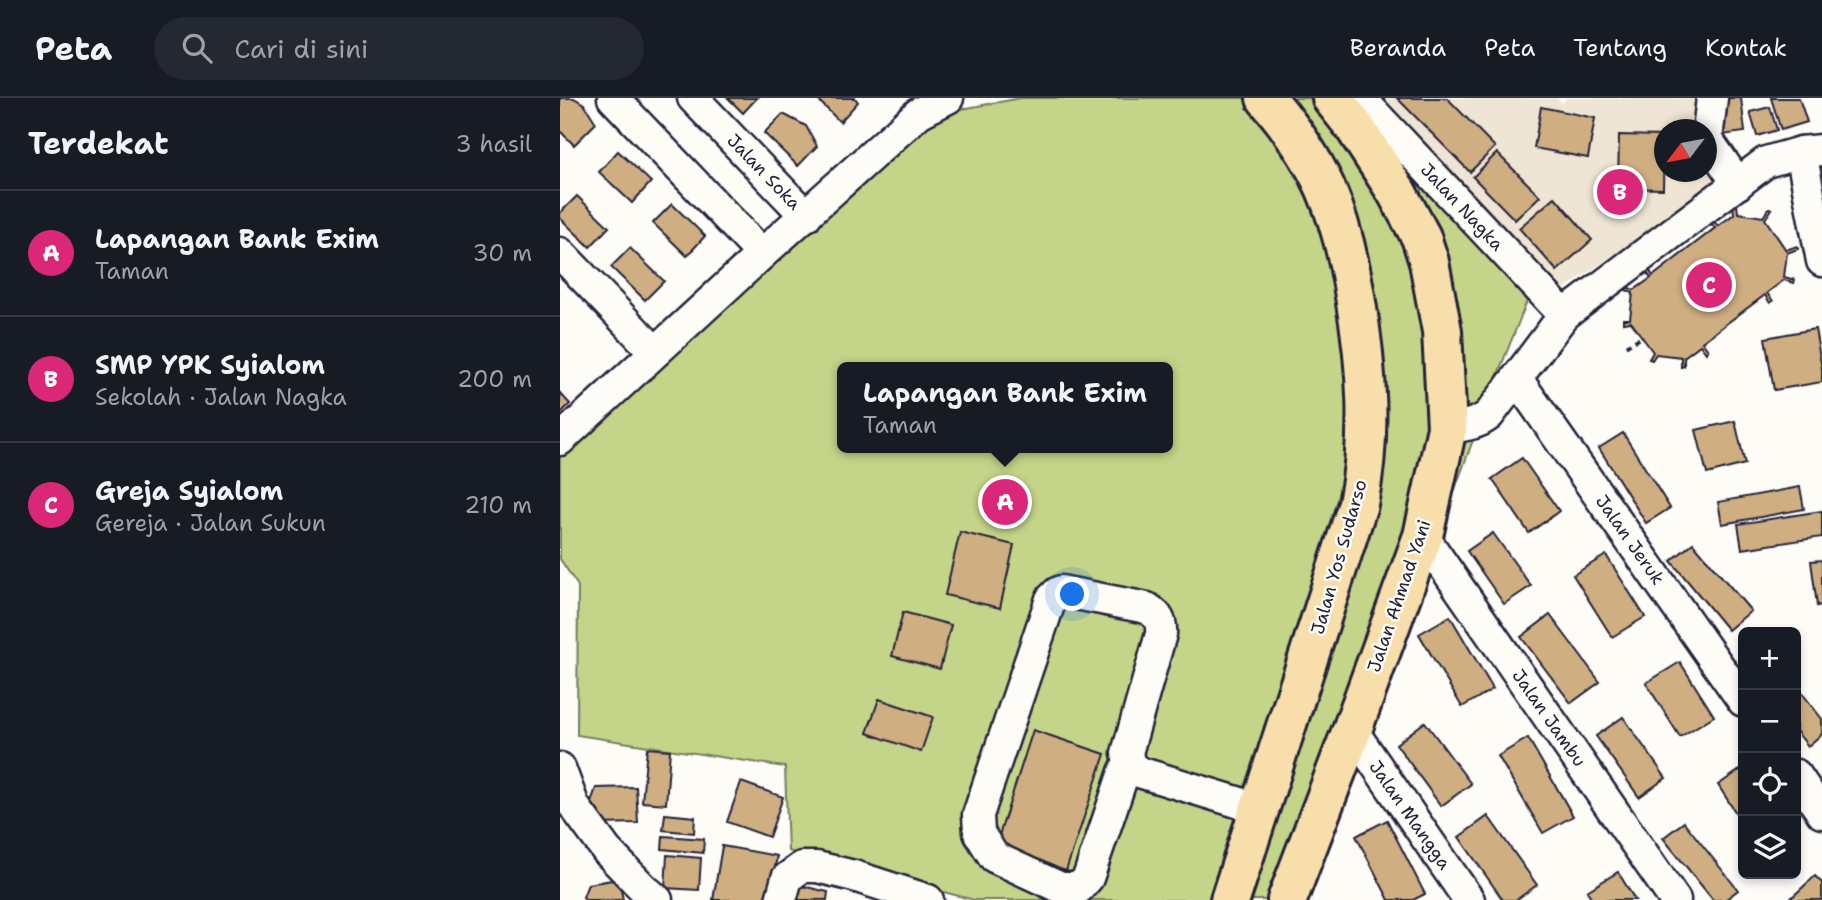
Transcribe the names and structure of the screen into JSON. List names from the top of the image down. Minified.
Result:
{"streets":{"highway":["Jalan Yos Sudarso","Jalan Ahmad Yani"],"street":["Jalan Soka","Jalan Nagka","Jalan Jeruk","Jalan Jambu","Jalan Mangga"]},"crossings":[["Jalan Ahmad Yani","Jalan Jambu"],["Jalan Ahmad Yani","Jalan Mangga"]],"north":"bottom left","page":{"header":"Peta","search":"Cari di sini","nav":["Beranda","Peta","Tentang","Kontak"],"heading":["Terdekat","3 hasil"],"pins":["B","C","A"],"list":[{"mark":"A","name":"Lapangan Bank Exim","note":"Taman","value":"30 m"},{"mark":"B","name":"SMP YPK Syialom","note":"Sekolah · Jalan Nagka","value":"200 m"},{"mark":"C","name":"Greja Syialom","note":"Gereja · Jalan Sukun","value":"210 m"}],"popup":["Lapangan Bank Exim","Taman"],"map_buttons":["+","−"]}}
